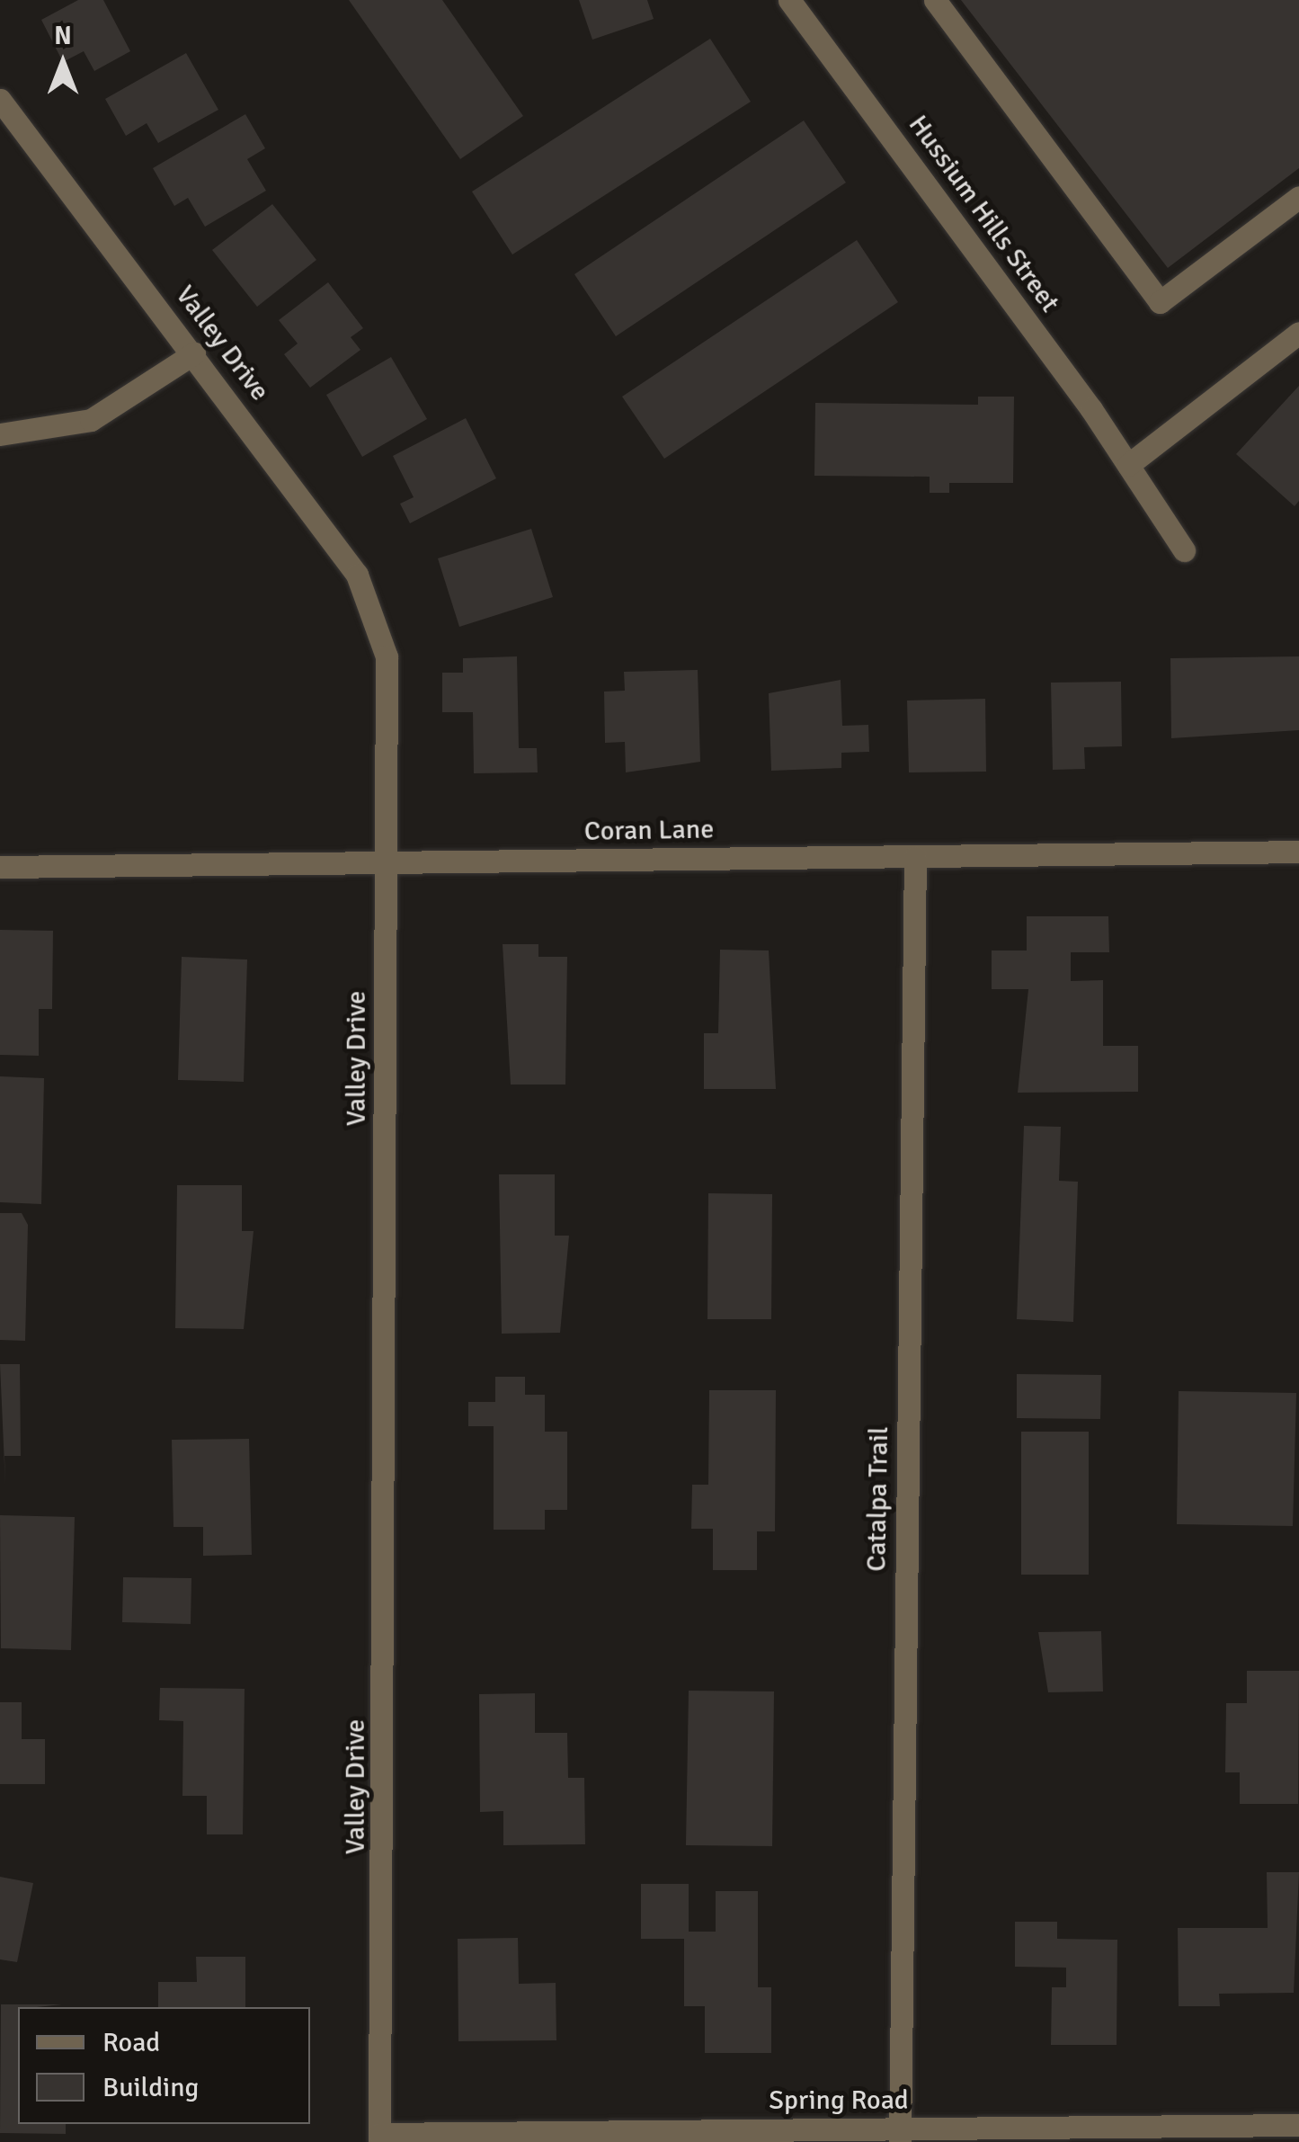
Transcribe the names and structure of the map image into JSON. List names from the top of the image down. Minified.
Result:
{"streets":{"street":["Hussium Hills Street","Valley Drive","Coran Lane","Catalpa Trail","Spring Road"]},"crossings":[["Valley Drive","Coran Lane"],["Valley Drive","Spring Road"],["Coran Lane","Catalpa Trail"],["Catalpa Trail","Spring Road"]],"legend":["Road","Building"],"north":"top"}
